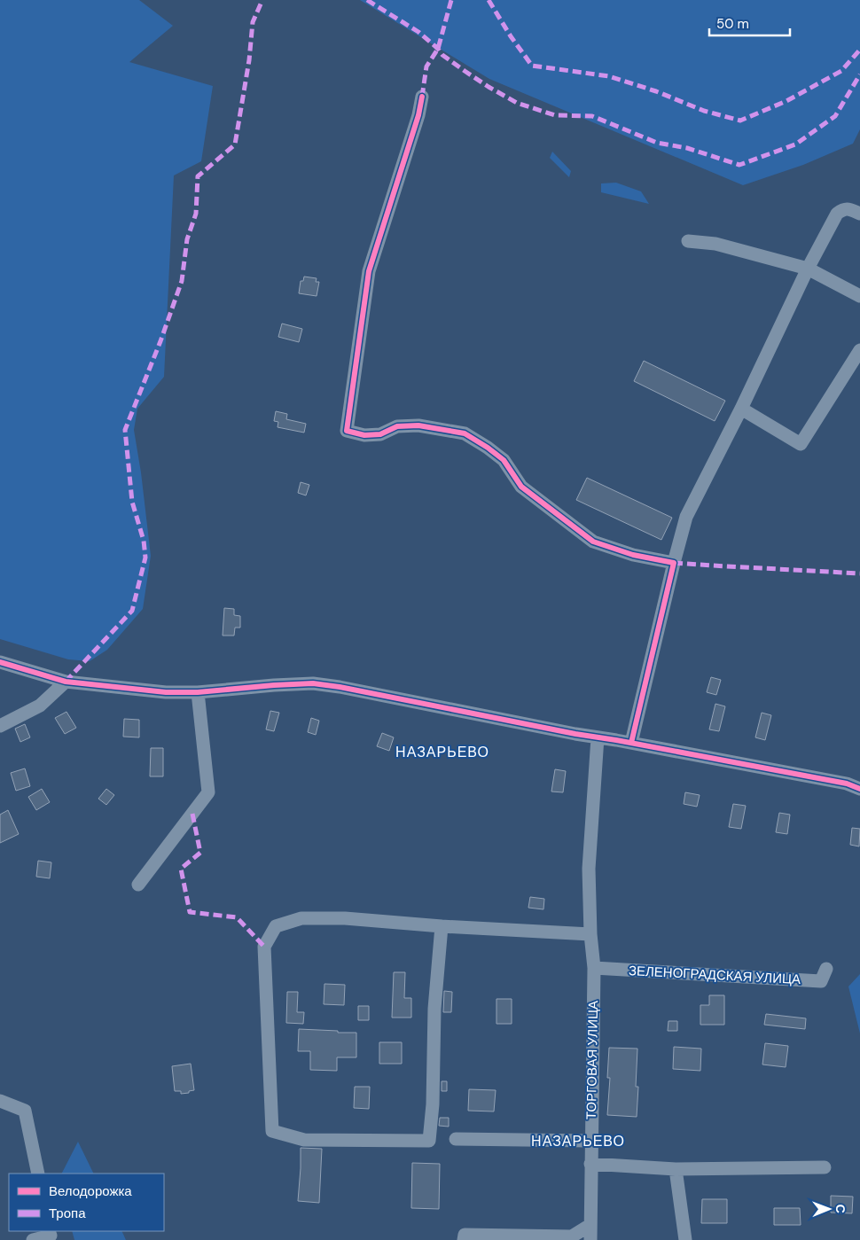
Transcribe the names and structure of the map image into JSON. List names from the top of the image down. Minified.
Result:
{"streets":{"street":["ЗЕЛЕНОГРАДСКАЯ УЛИЦА","ТОРГОВАЯ УЛИЦА"]},"crossings":[["ЗЕЛЕНОГРАДСКАЯ УЛИЦА","ТОРГОВАЯ УЛИЦА"]],"districts":["НАЗАРЬЕВО","НАЗАРЬЕВО"],"legend":["Велодорожка","Тропа"],"scale_bar":"50 m","north":"right"}
